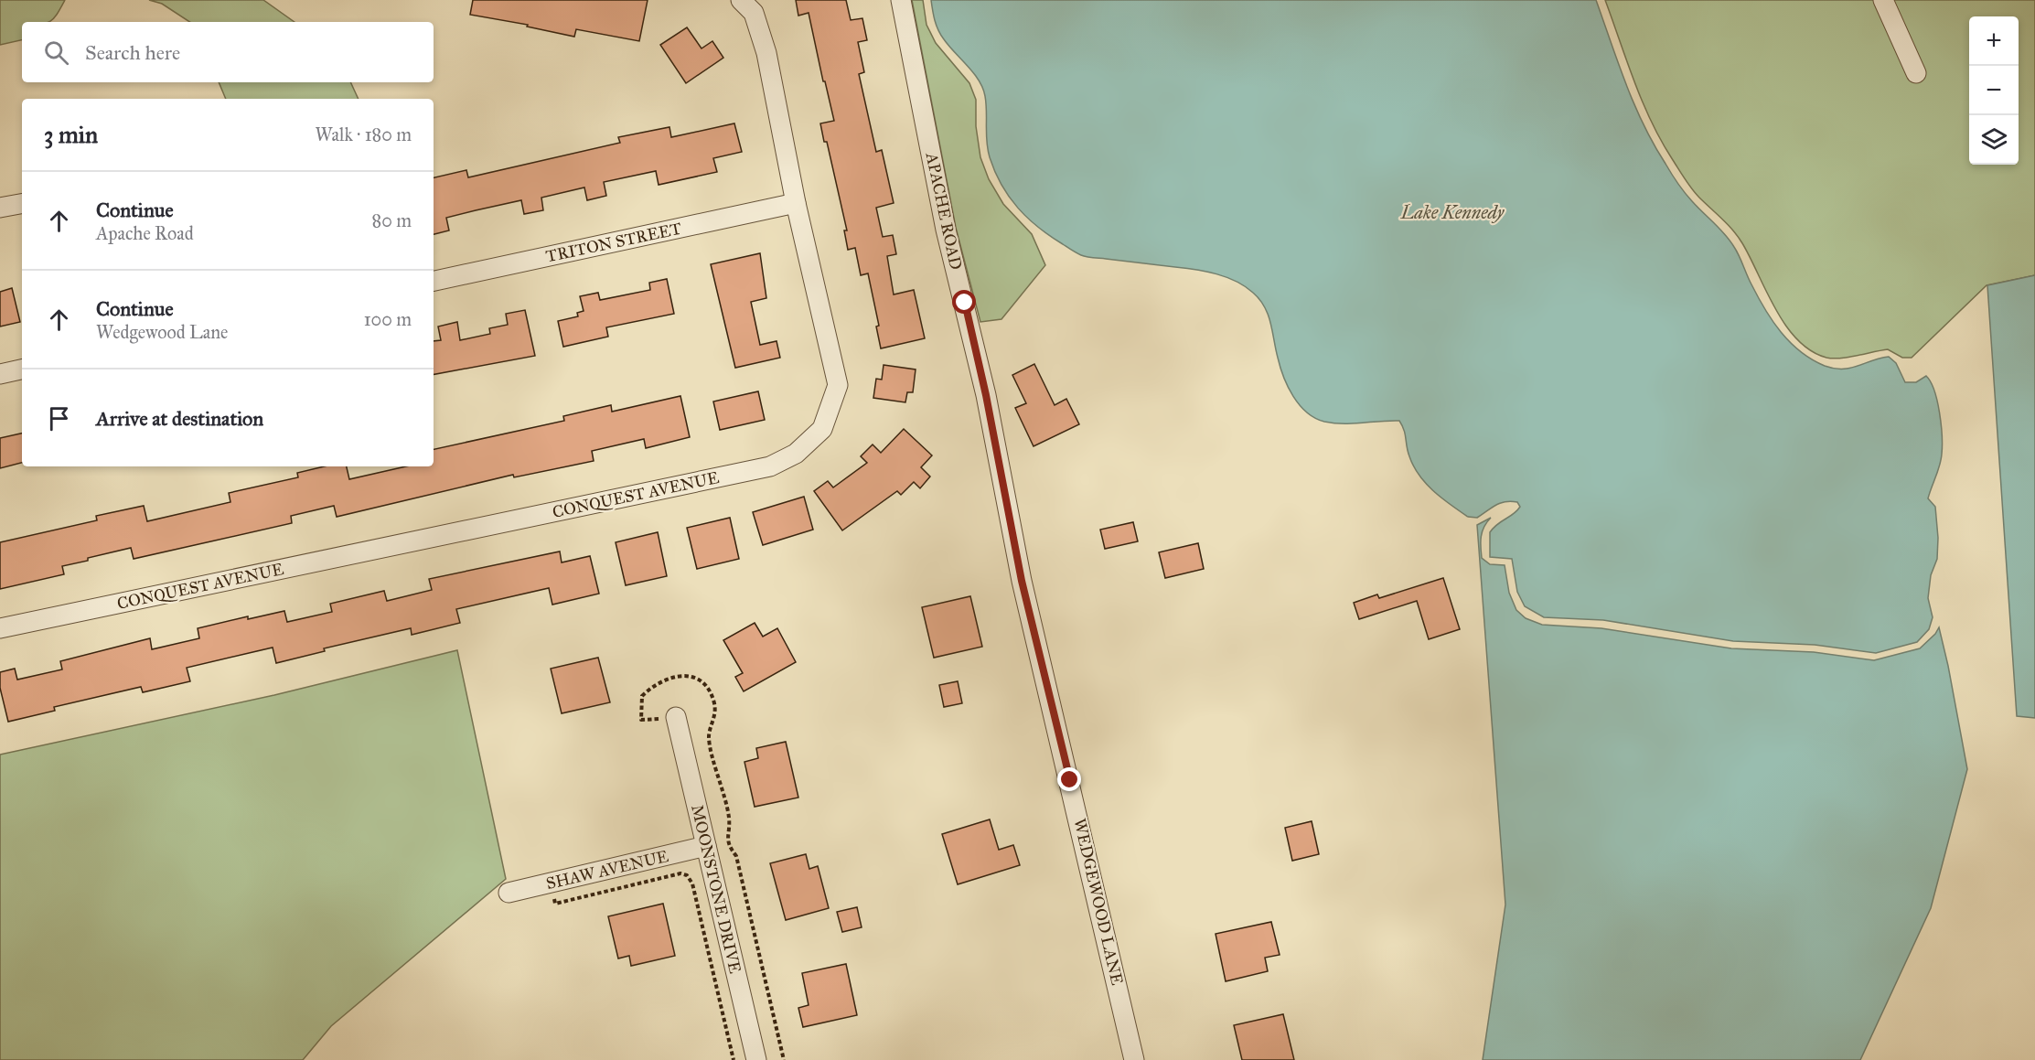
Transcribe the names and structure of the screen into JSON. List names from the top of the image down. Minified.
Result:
{"streets":{"street":["APACHE ROAD","TRITON STREET","CONQUEST AVENUE","SHAW AVENUE","MOONSTONE DRIVE","WEDGEWOOD LANE"]},"crossings":[["APACHE ROAD","WEDGEWOOD LANE"],["TRITON STREET","CONQUEST AVENUE"],["SHAW AVENUE","MOONSTONE DRIVE"]],"water":["Lake Kennedy"],"page":{"map_buttons":["+","−"],"search":"Search here","heading":["3 min","Walk · 180 m"],"list":[["Continue","Apache Road","80 m"],["Continue","Wedgewood Lane","100 m"],"Arrive at destination"]}}
